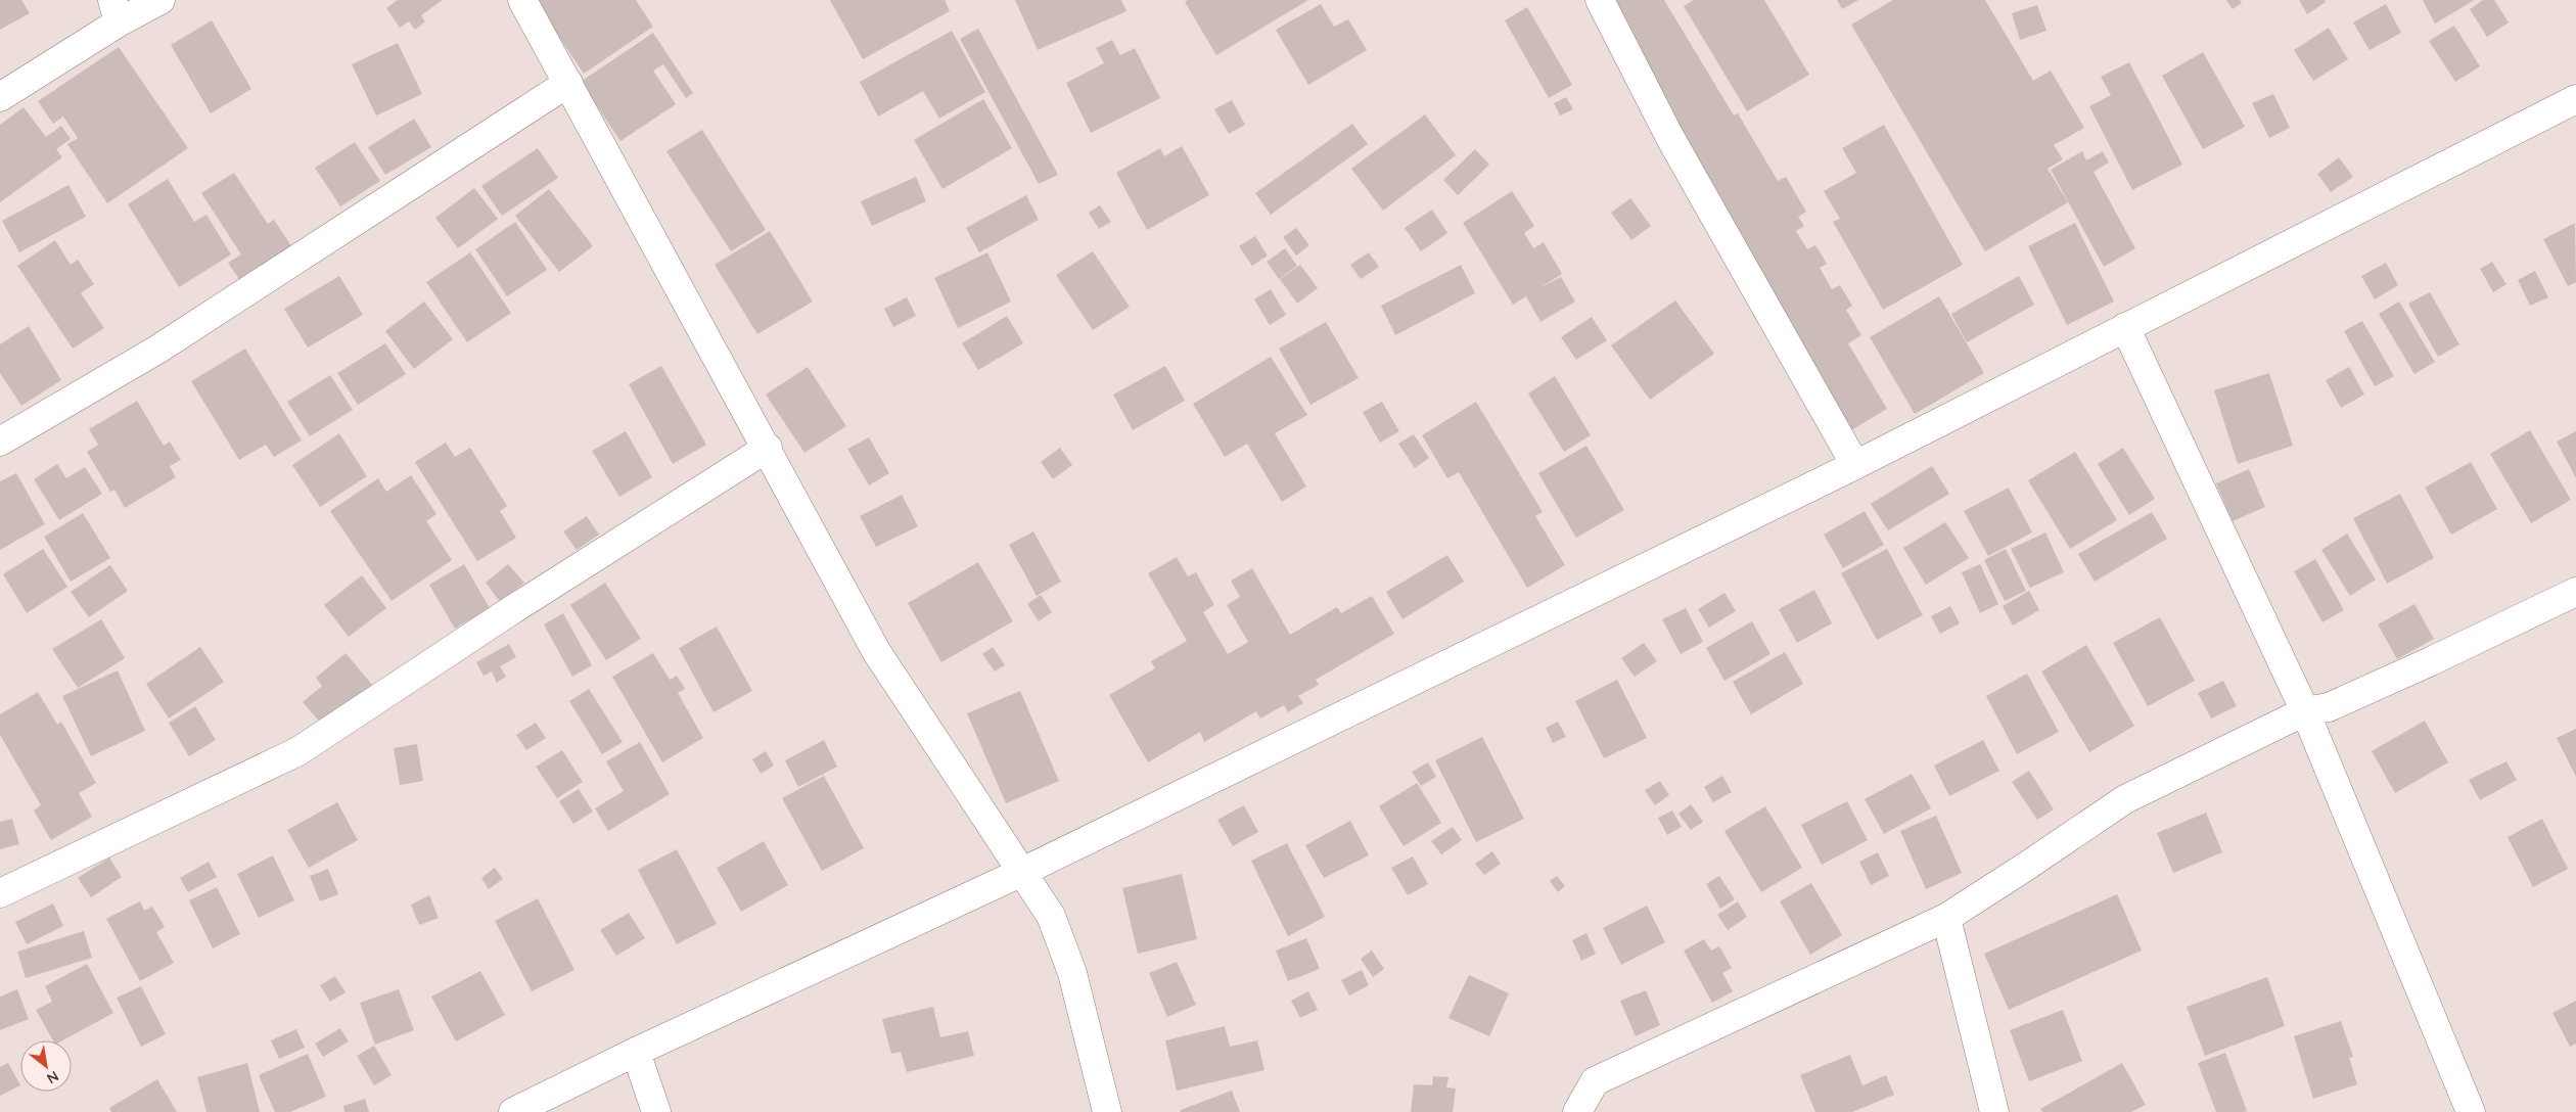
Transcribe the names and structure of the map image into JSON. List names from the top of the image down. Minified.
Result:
{"north":"bottom right"}
